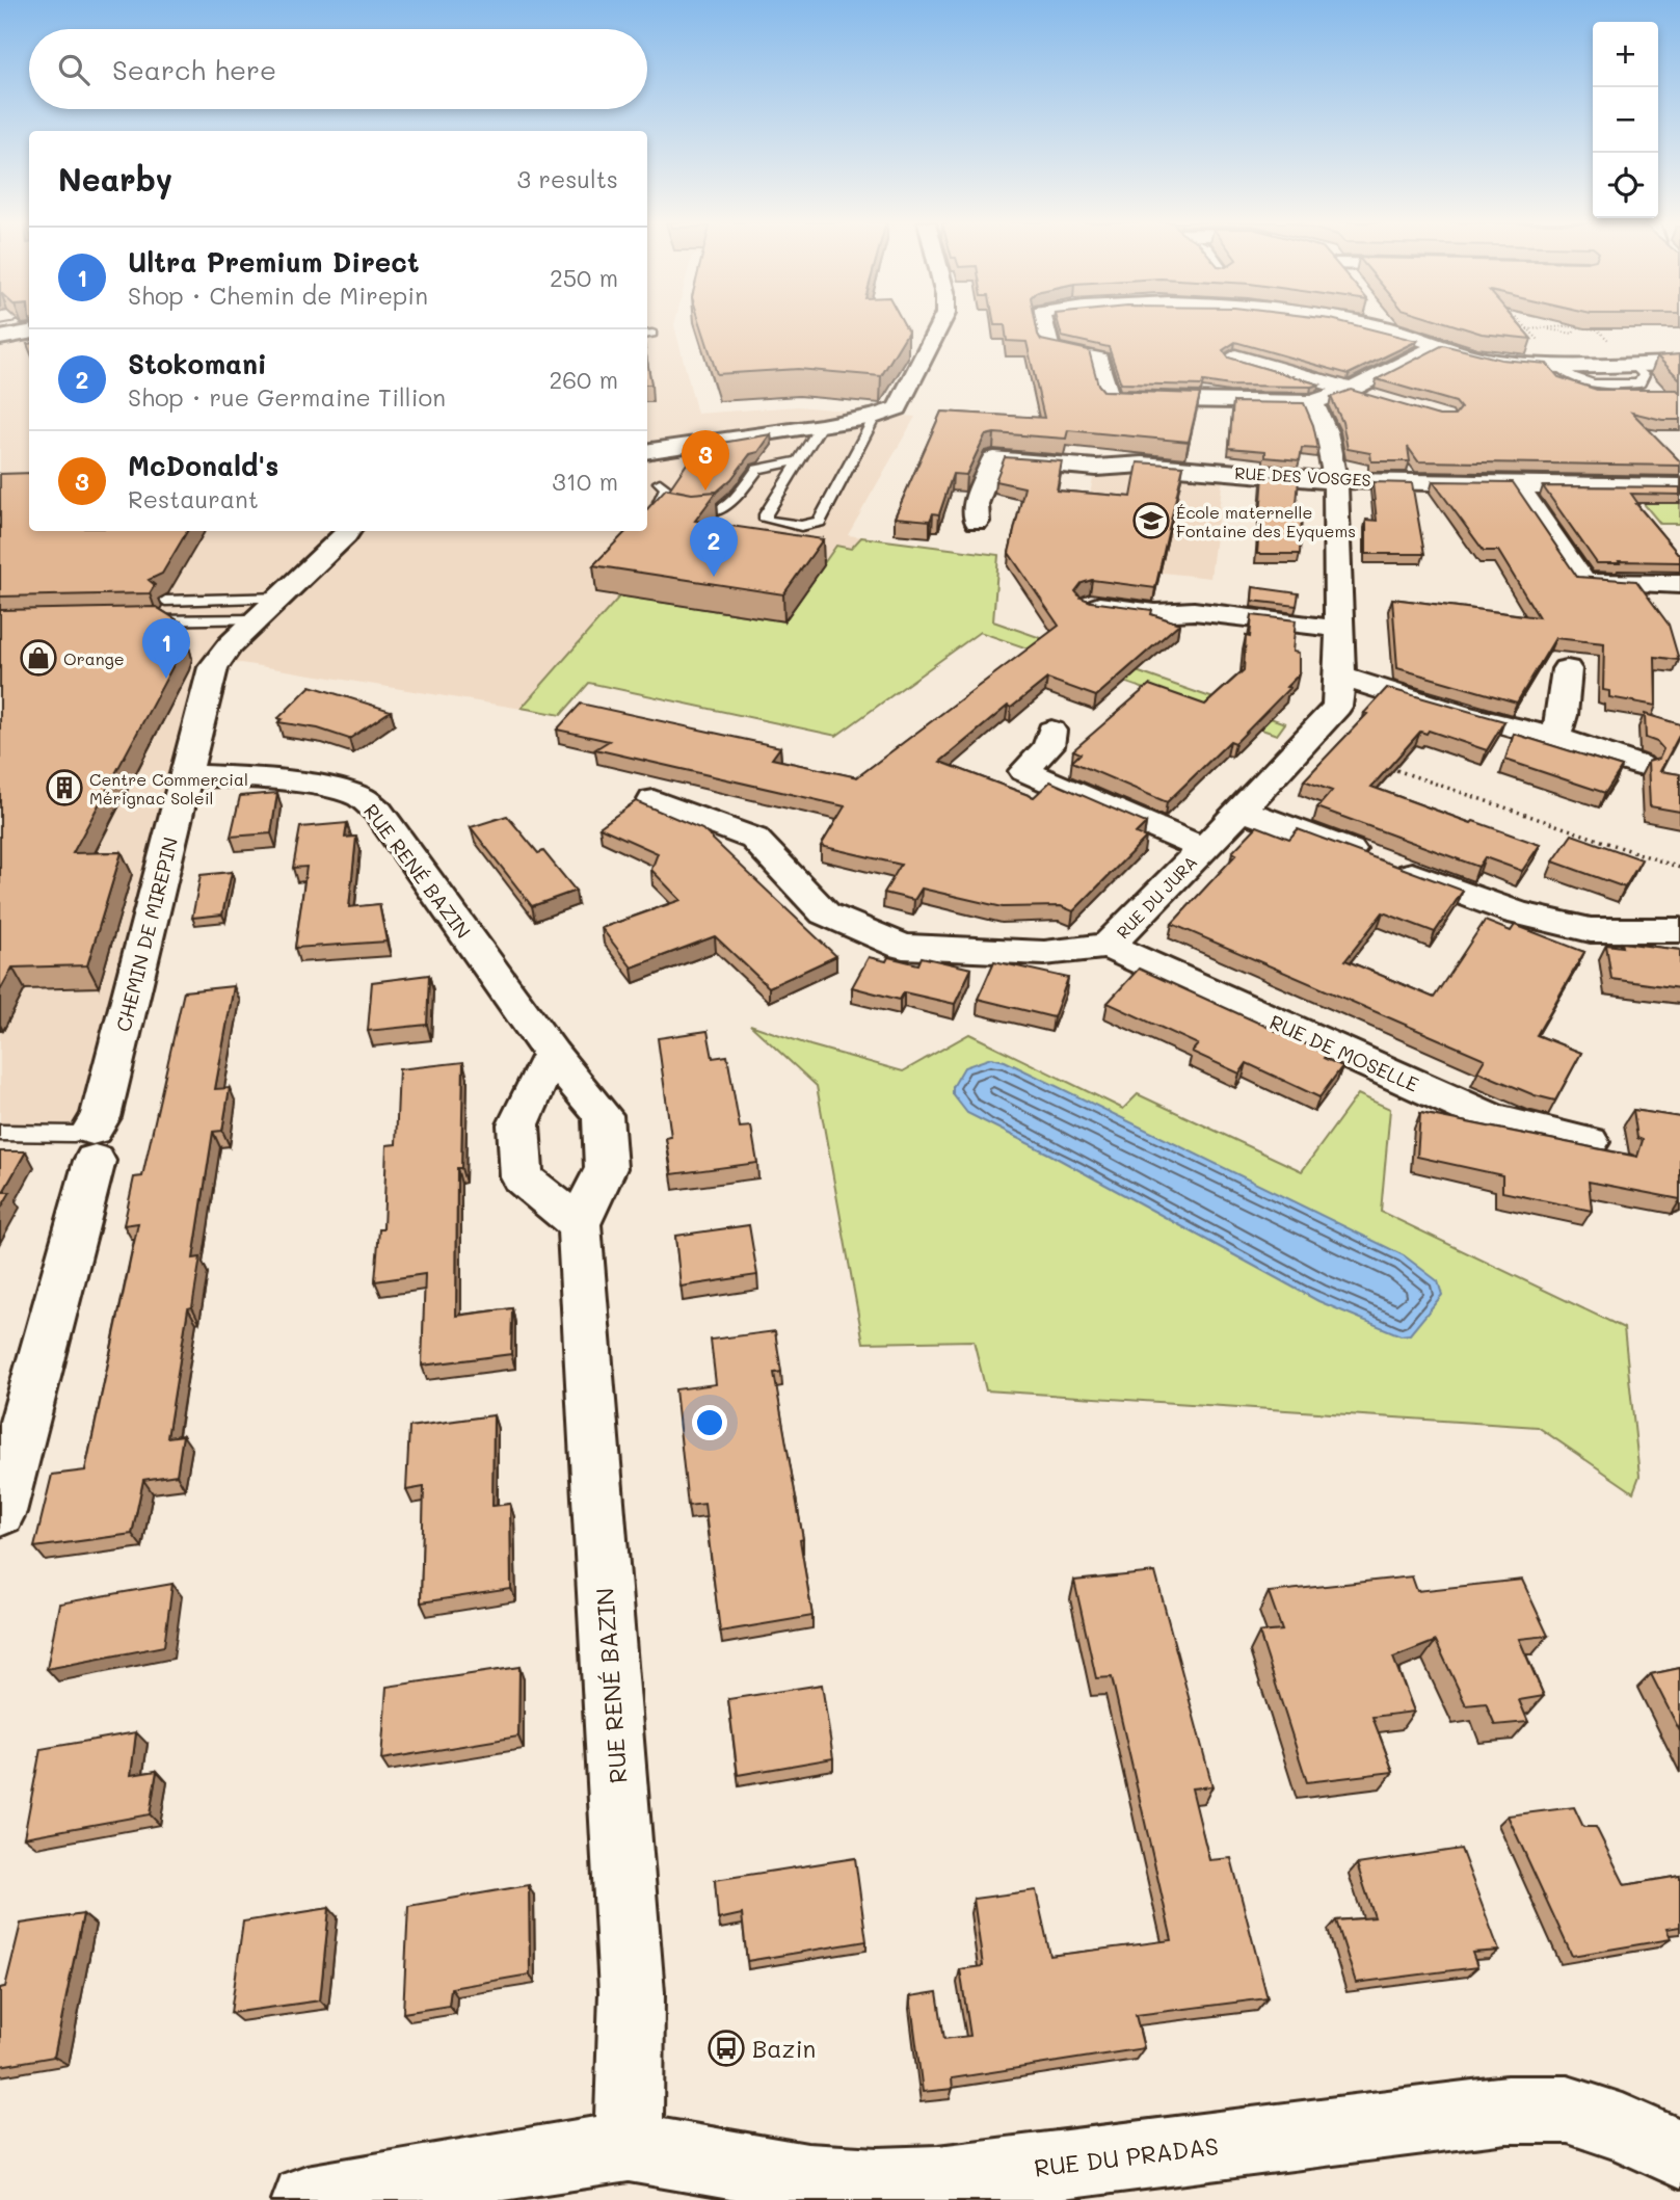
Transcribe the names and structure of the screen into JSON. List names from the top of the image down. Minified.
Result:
{"streets":{"street":["RUE DES VOSGES","RUE RENÉ BAZIN","RUE DU JURA","CHEMIN DE MIREPIN","RUE DE MOSELLE","RUE DU PRADAS"]},"crossings":[["RUE DES VOSGES","RUE DU JURA"],["RUE RENÉ BAZIN","CHEMIN DE MIREPIN"],["RUE RENÉ BAZIN","RUE DU PRADAS"],["RUE DU JURA","RUE DE MOSELLE"]],"places":{"school or university":["École maternelle Fontaine des Eyquems"],"shop":["Orange"],"building":["Centre Commercial Mérignac Soleil"],"bus stop":["Bazin"]},"page":{"map_buttons":["+","−"],"search":"Search here","heading":["Nearby","3 results"],"list":[{"mark":"1","name":"Ultra Premium Direct","note":"Shop · Chemin de Mirepin","value":"250 m"},{"mark":"2","name":"Stokomani","note":"Shop · rue Germaine Tillion","value":"260 m"},{"mark":"3","name":"McDonald's","note":"Restaurant","value":"310 m"}],"pins":["3","2","1"]}}
